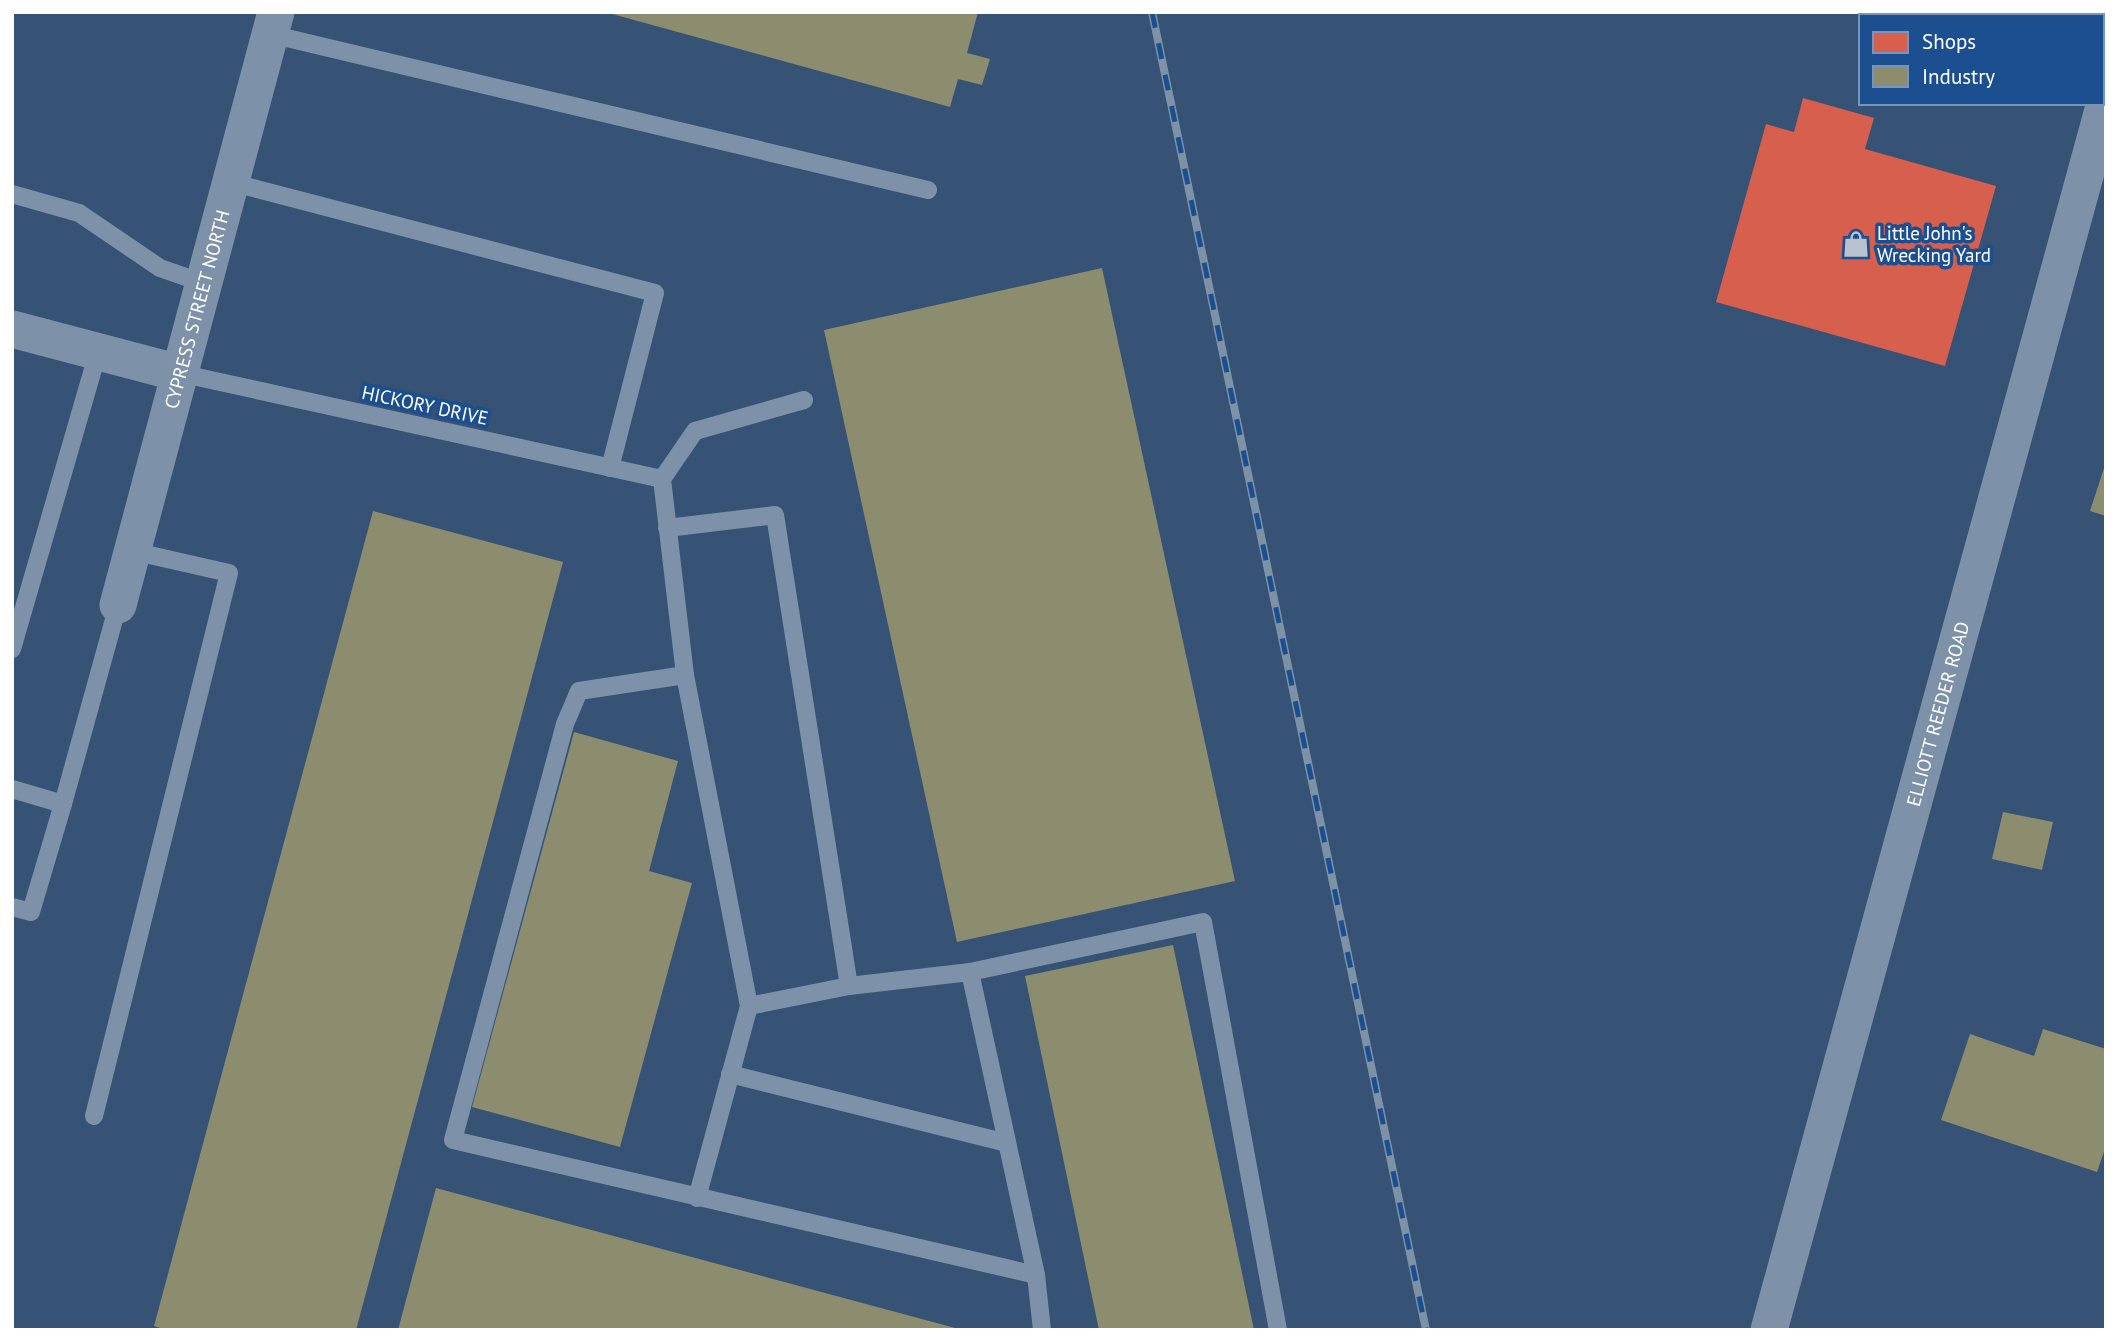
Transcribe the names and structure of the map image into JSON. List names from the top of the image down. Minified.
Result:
{"streets":{"street":["CYPRESS STREET NORTH","ELLIOTT REEDER ROAD"],"lane":["HICKORY DRIVE"]},"crossings":[["CYPRESS STREET NORTH","HICKORY DRIVE"]],"places":{"shop":["Little John's Wrecking Yard"]},"legend":["Shops","Industry"]}
